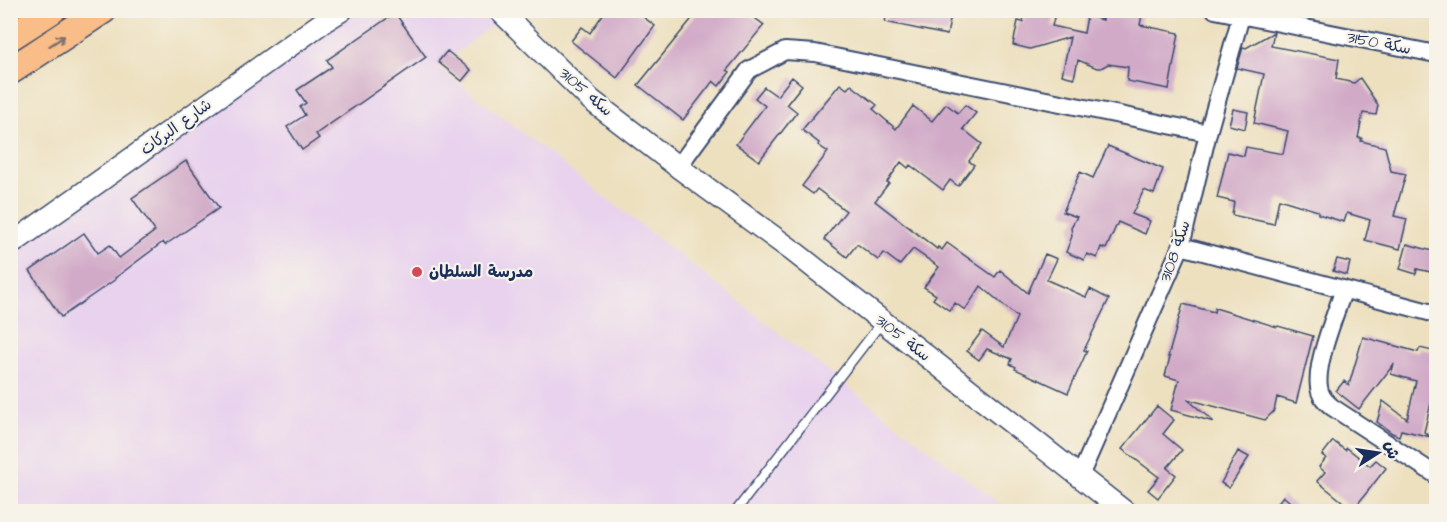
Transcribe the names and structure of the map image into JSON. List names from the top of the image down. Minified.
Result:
{"streets":{"street":["سكة 3150","سكه 3105","شارع البركات","سكة 3108","سكة 3105"]},"crossings":[["سكة 3150","سكة 3108"],["سكه 3105","سكة 3105"],["سكة 3108","سكة 3105"]],"places":["مدرسة السلطان"],"north":"right"}
